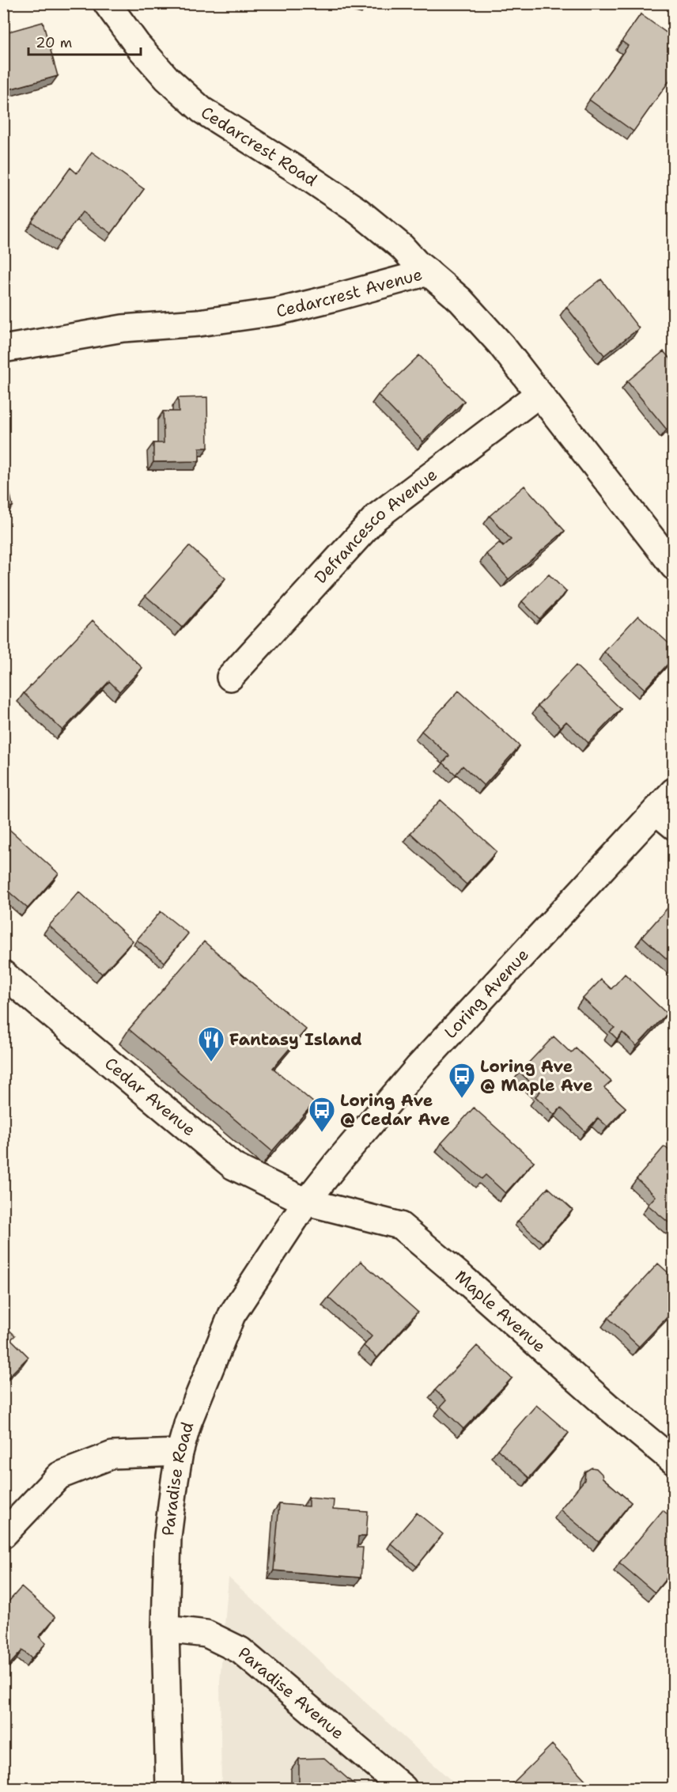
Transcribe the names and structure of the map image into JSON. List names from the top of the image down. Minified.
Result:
{"streets":{"main road":["Cedarcrest Road","Cedarcrest Avenue","Defrancesco Avenue","Loring Avenue","Cedar Avenue","Maple Avenue","Paradise Road","Paradise Avenue"]},"crossings":[["Cedarcrest Road","Cedarcrest Avenue"],["Cedarcrest Avenue","Defrancesco Avenue"],["Loring Avenue","Cedar Avenue"],["Loring Avenue","Maple Avenue"],["Loring Avenue","Paradise Road"],["Cedar Avenue","Maple Avenue"],["Cedar Avenue","Paradise Road"],["Maple Avenue","Paradise Road"],["Paradise Road","Paradise Avenue"]],"places":{"restaurant":["Fantasy Island"],"bus stop":["Loring Ave @ Maple Ave","Loring Ave @ Cedar Ave"]},"scale_bar":"20 m"}
